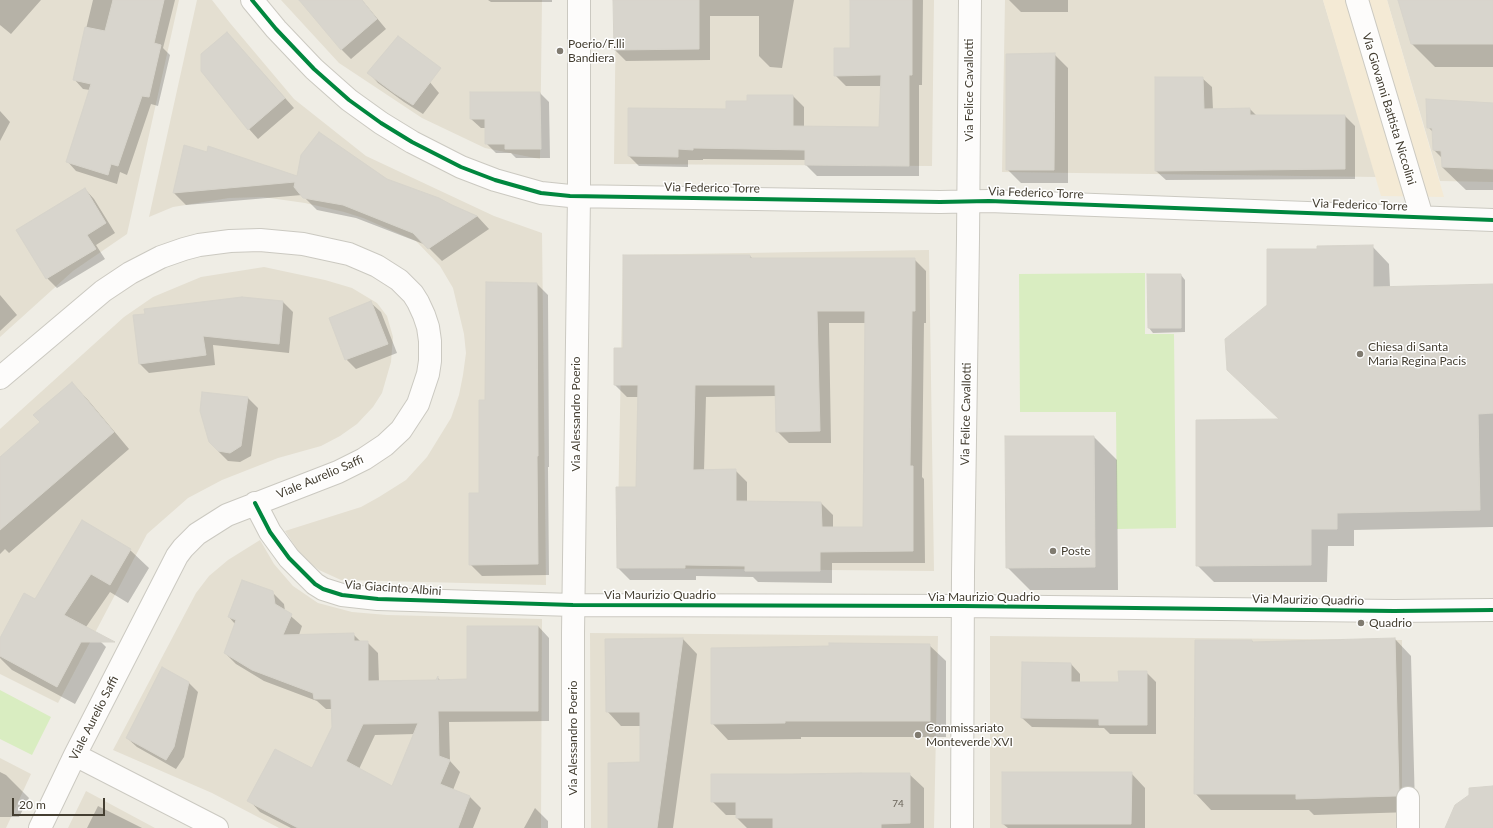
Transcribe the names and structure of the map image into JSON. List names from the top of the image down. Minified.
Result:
{"streets":{"street":["Via Felice Cavallotti","Via Giovanni Battista Niccolini","Via Federico Torre","Via Alessandro Poerio","Viale Aurelio Saffi","Via Giacinto Albini","Via Maurizio Quadrio"]},"crossings":[["Via Felice Cavallotti","Via Federico Torre"],["Via Felice Cavallotti","Via Maurizio Quadrio"],["Via Giovanni Battista Niccolini","Via Federico Torre"],["Via Federico Torre","Via Alessandro Poerio"],["Via Alessandro Poerio","Via Giacinto Albini"],["Via Alessandro Poerio","Via Maurizio Quadrio"],["Viale Aurelio Saffi","Via Giacinto Albini"],["Via Giacinto Albini","Via Maurizio Quadrio"]],"places":["Poerio/F.lli Bandiera","Chiesa di Santa Maria Regina Pacis","Poste","Quadrio","Commissariato Monteverde XVI"],"house_numbers":["74"],"scale_bar":"20 m"}
